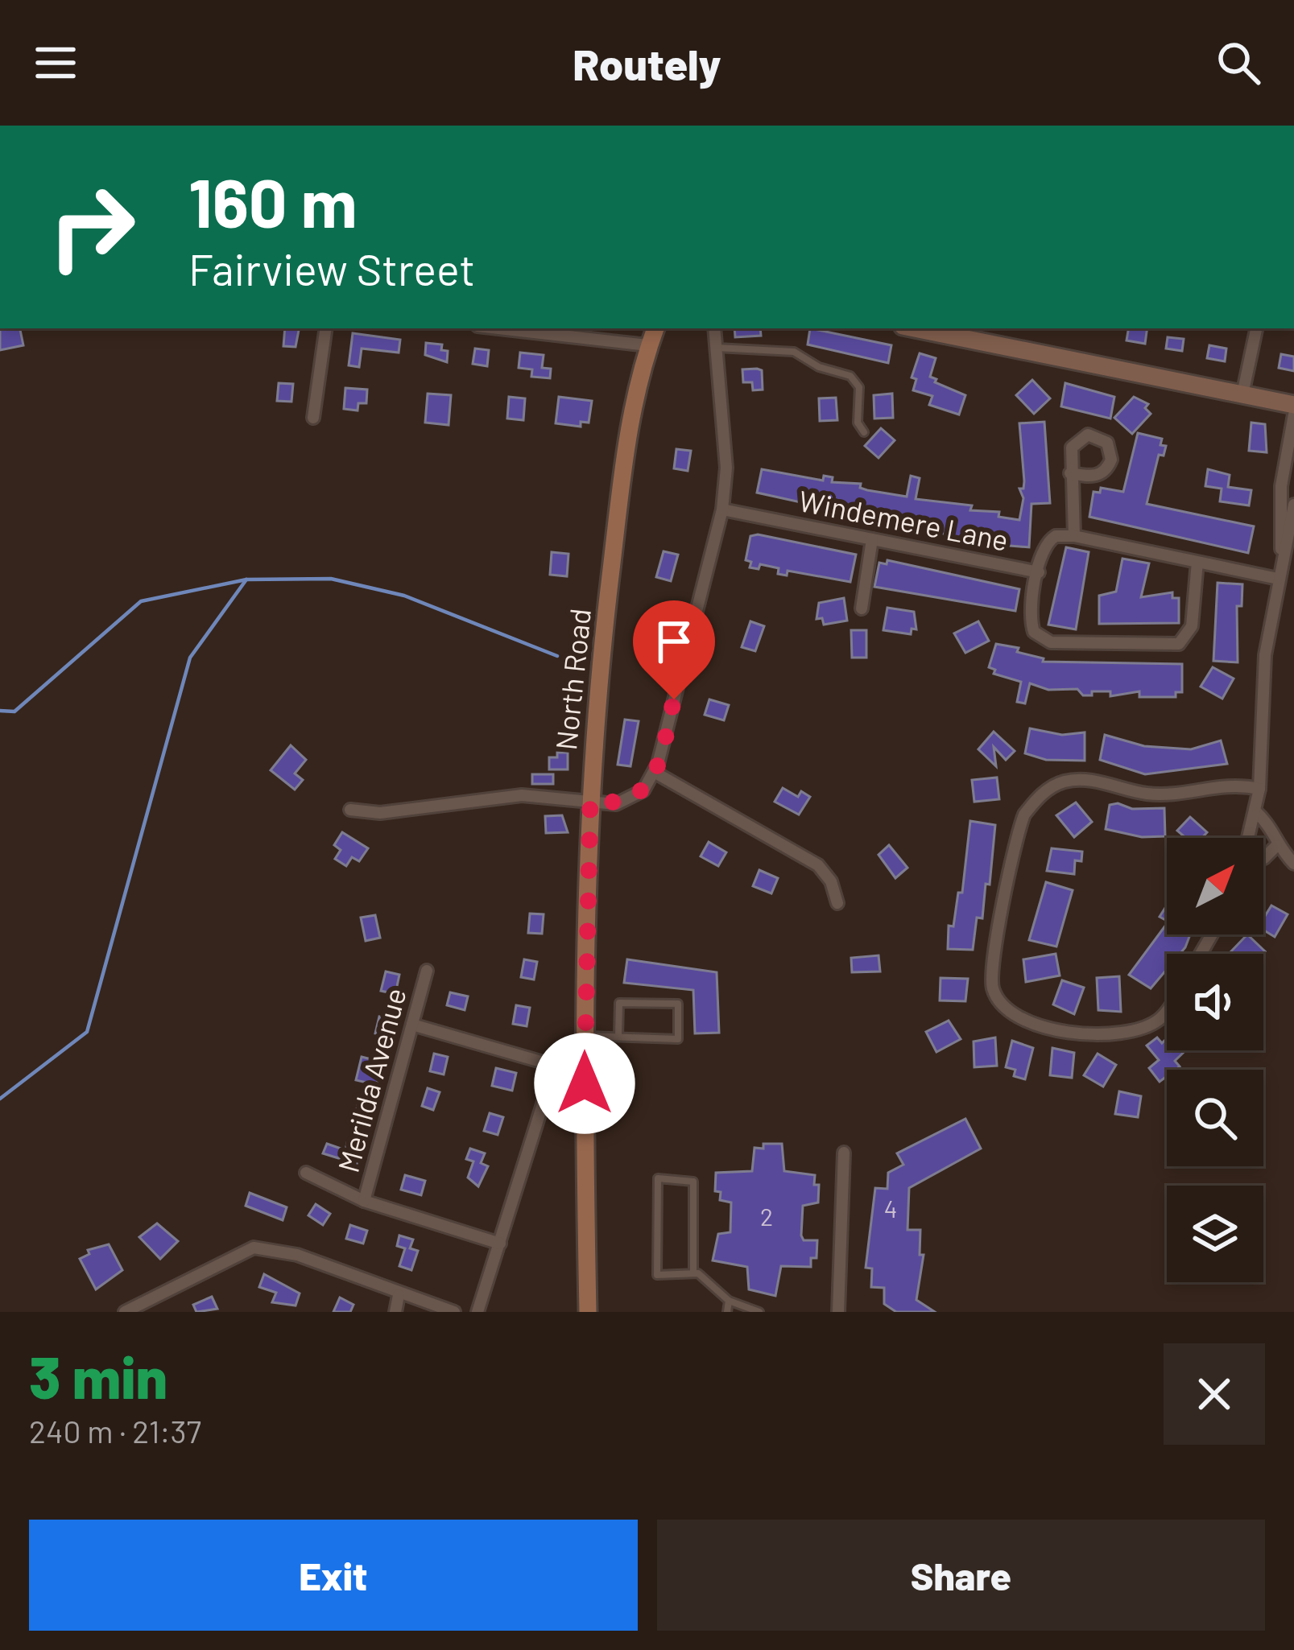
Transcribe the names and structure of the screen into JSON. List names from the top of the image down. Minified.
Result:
{"streets":{"main road":["North Road"],"street":["Windemere Lane","Merilda Avenue"]},"house_numbers":["4","2"],"north":"top right","page":{"header":"Routely","turn":["160 m","Fairview Street"],"heading":["3 min","240 m · 21:37"],"buttons":["Exit","Share"]}}
